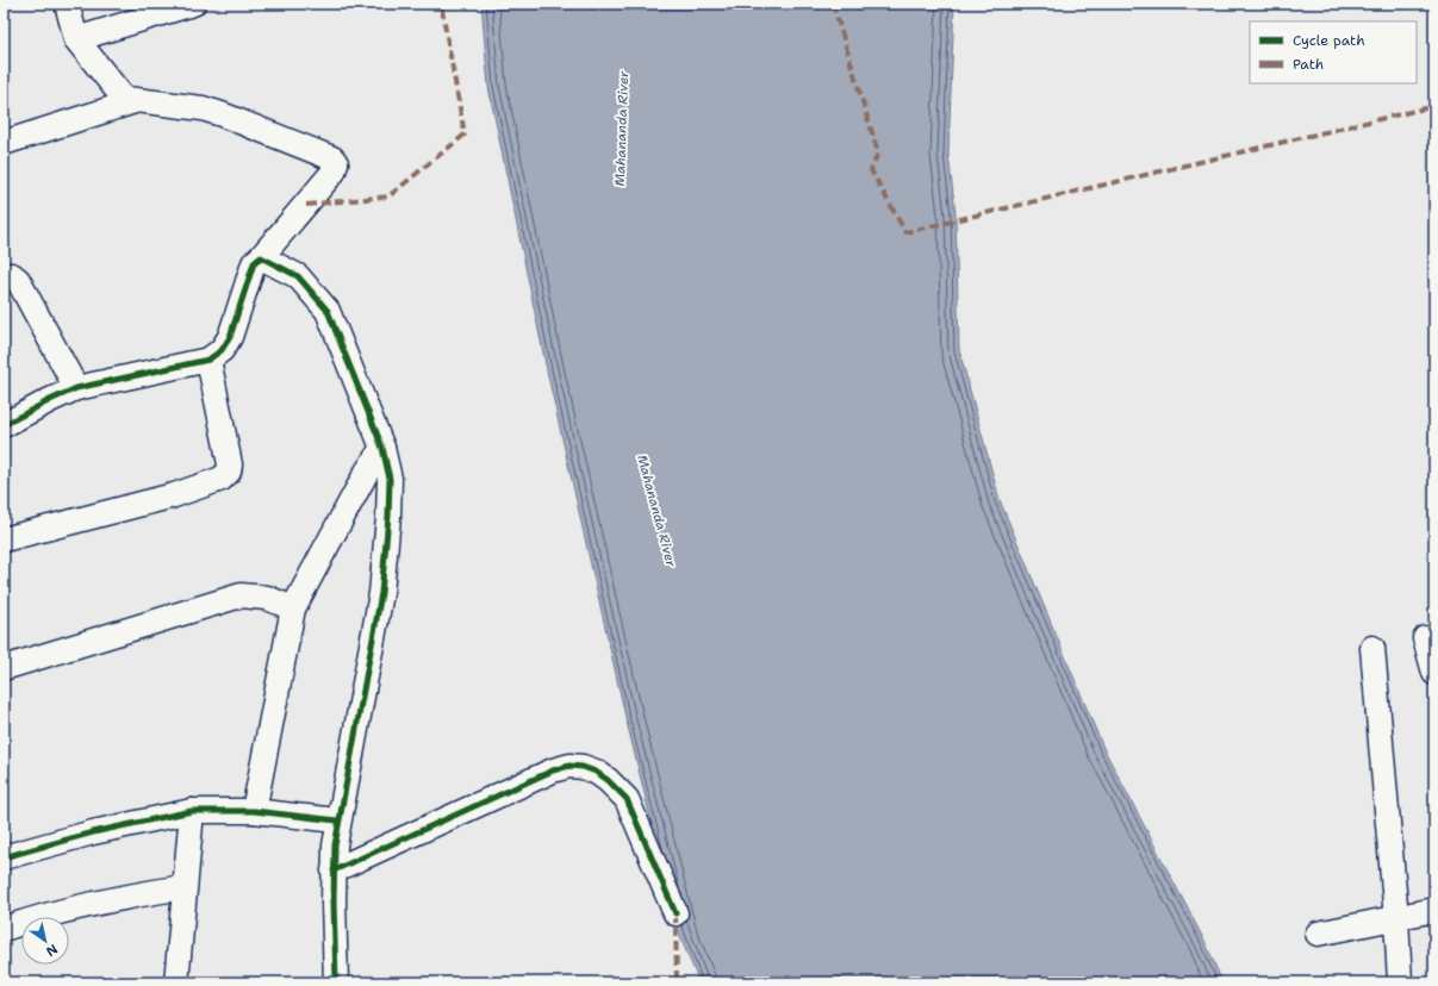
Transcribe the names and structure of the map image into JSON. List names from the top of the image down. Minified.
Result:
{"water":["Mahananda River"],"legend":["Cycle path","Path"],"north":"bottom right"}
